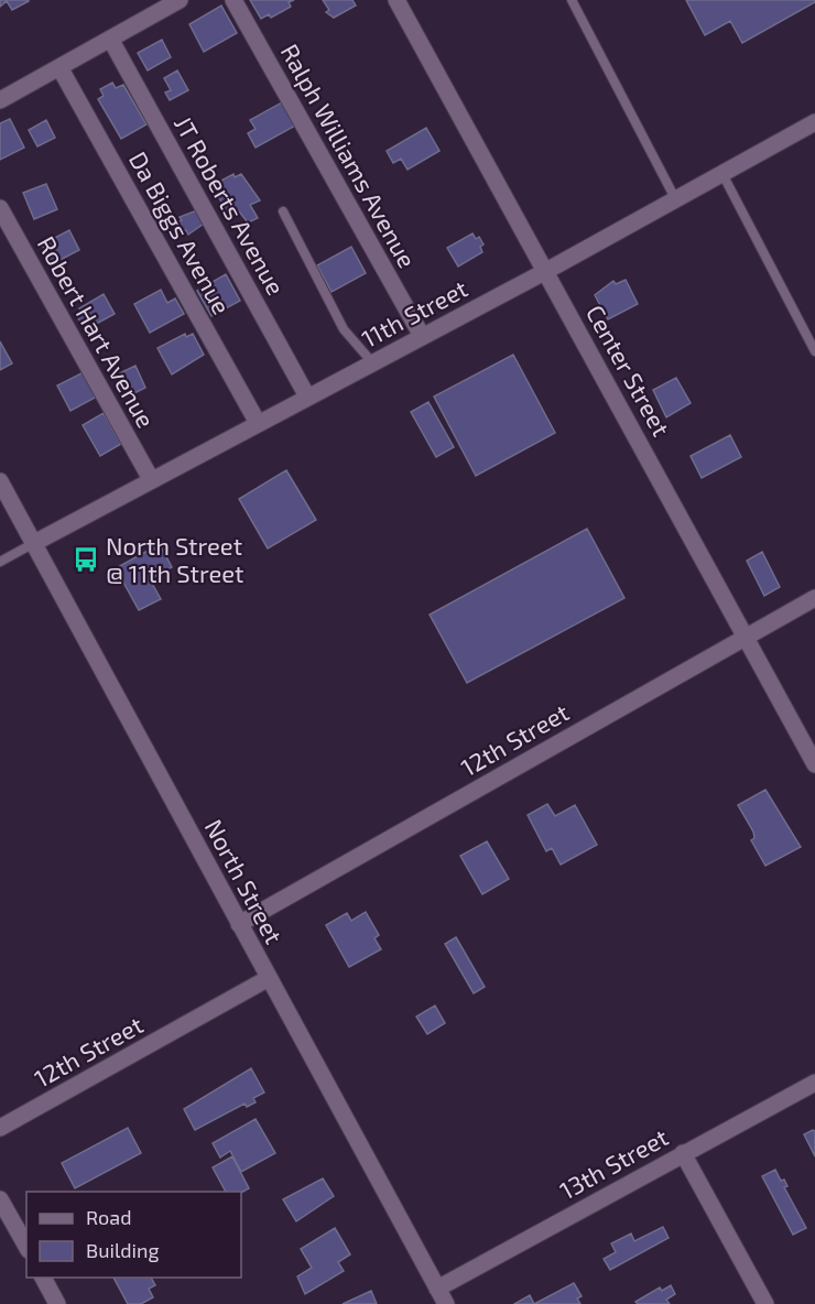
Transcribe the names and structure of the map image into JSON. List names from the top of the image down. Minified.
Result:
{"streets":{"street":["Ralph Williams Avenue","JT Roberts Avenue","Da Biggs Avenue","11th Street","Robert Hart Avenue","Center Street","12th Street","North Street","13th Street"]},"crossings":[["Ralph Williams Avenue","11th Street"],["JT Roberts Avenue","11th Street"],["Da Biggs Avenue","11th Street"],["11th Street","Robert Hart Avenue"],["11th Street","Center Street"],["11th Street","North Street"],["Center Street","12th Street"],["12th Street","North Street"],["North Street","13th Street"]],"places":{"bus stop":["North Street @ 11th Street"]},"legend":["Road","Building"]}
